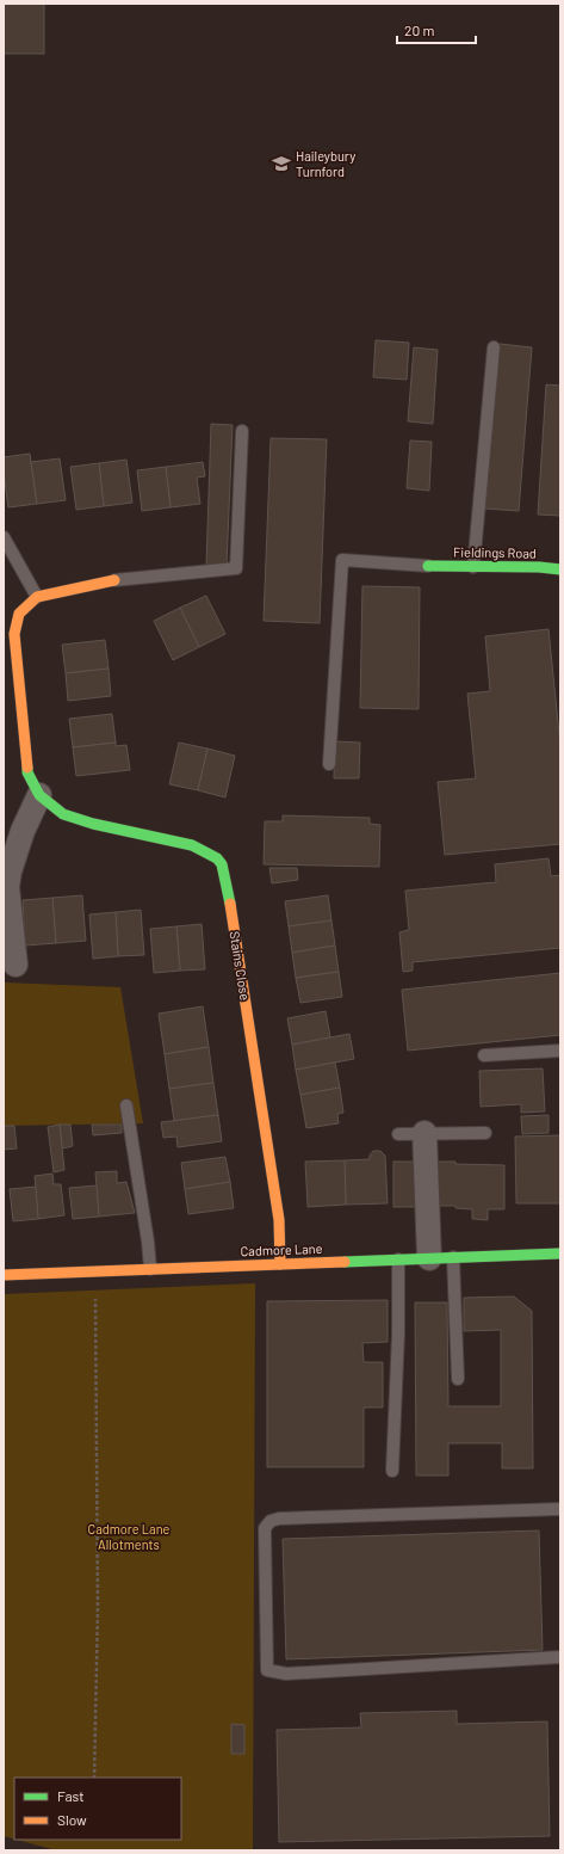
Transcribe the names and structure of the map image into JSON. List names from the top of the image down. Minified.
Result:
{"streets":{"street":["Fieldings Road","Stains Close","Cadmore Lane"]},"crossings":[["Stains Close","Cadmore Lane"]],"parks":["Cadmore Lane Allotments"],"places":{"school or university":["Haileybury Turnford"]},"legend":["Fast","Slow"],"scale_bar":"20 m"}
